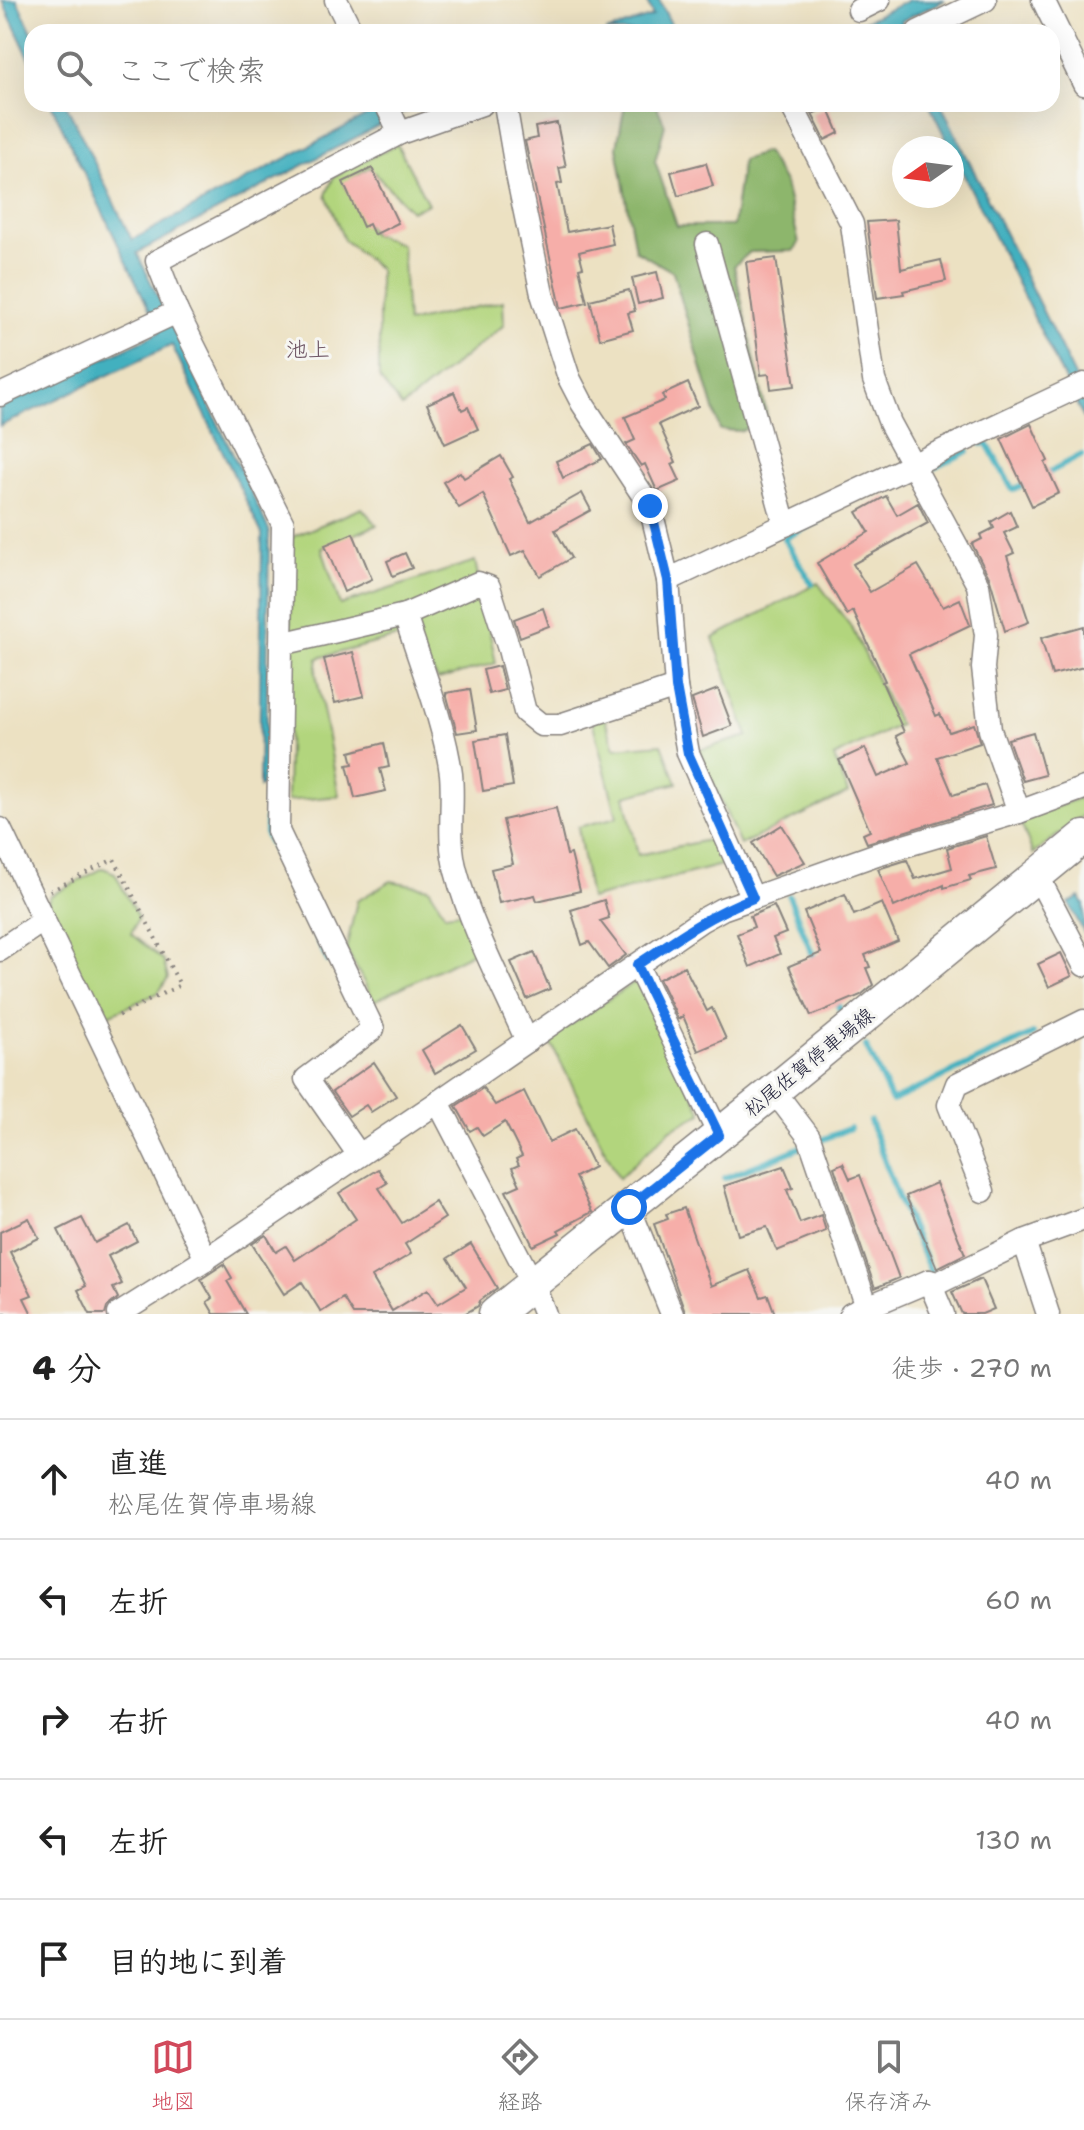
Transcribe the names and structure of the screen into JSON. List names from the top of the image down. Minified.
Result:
{"streets":{"main road":["松尾佐賀停車場線"]},"districts":["池上"],"north":"left","page":{"search":"ここで検索","heading":["4 分","徒歩 · 270 m"],"list":[["直進","松尾佐賀停車場線","40 m"],["左折","60 m"],["右折","40 m"],["左折","130 m"],"目的地に到着"],"nav":["地図","経路","保存済み"]}}
